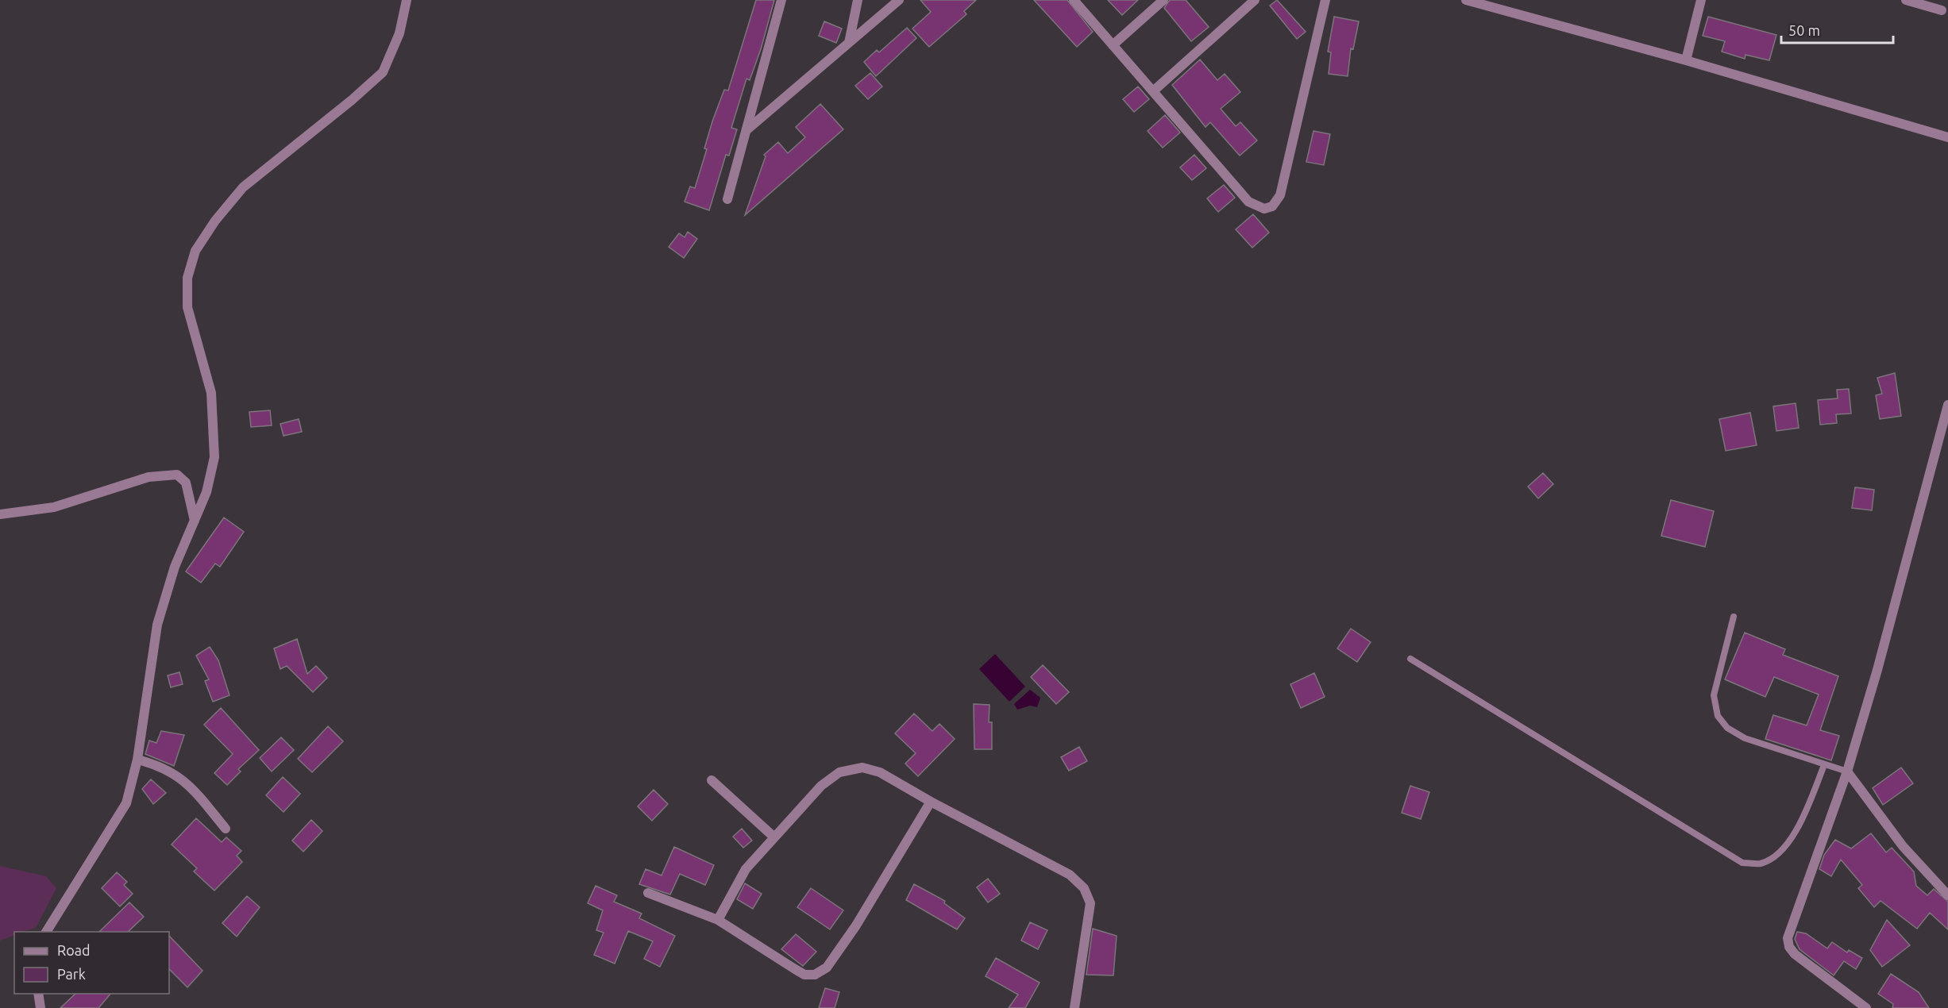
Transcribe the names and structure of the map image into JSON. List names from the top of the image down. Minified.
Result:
{"legend":["Road","Park"],"scale_bar":"50 m"}
